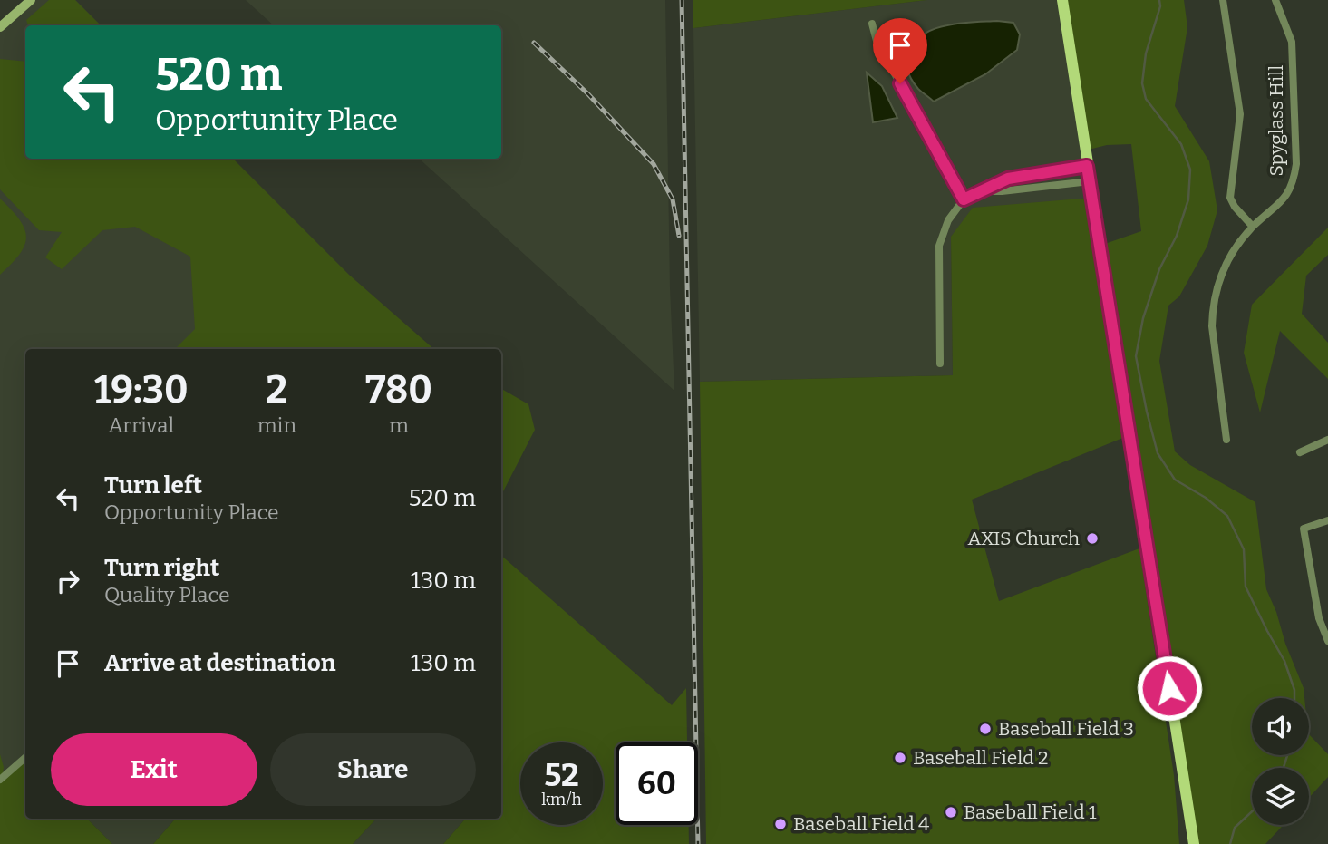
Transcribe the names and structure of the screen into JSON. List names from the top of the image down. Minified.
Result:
{"streets":{"street":["Spyglass Hill"]},"places":["AXIS Church","Baseball Field 3","Baseball Field 2","Baseball Field 1","Baseball Field 4"],"page":{"turn":["520 m","Opportunity Place"],"eta":["19:30","Arrival","2","min","780","m"],"list":[{"name":"Turn left","note":"Opportunity Place","value":"520 m"},{"name":"Turn right","note":"Quality Place","value":"130 m"},{"name":"Arrive at destination","value":"130 m"}],"buttons":["Exit","Share"],"speed":"52 km/h","limit":"60"}}
